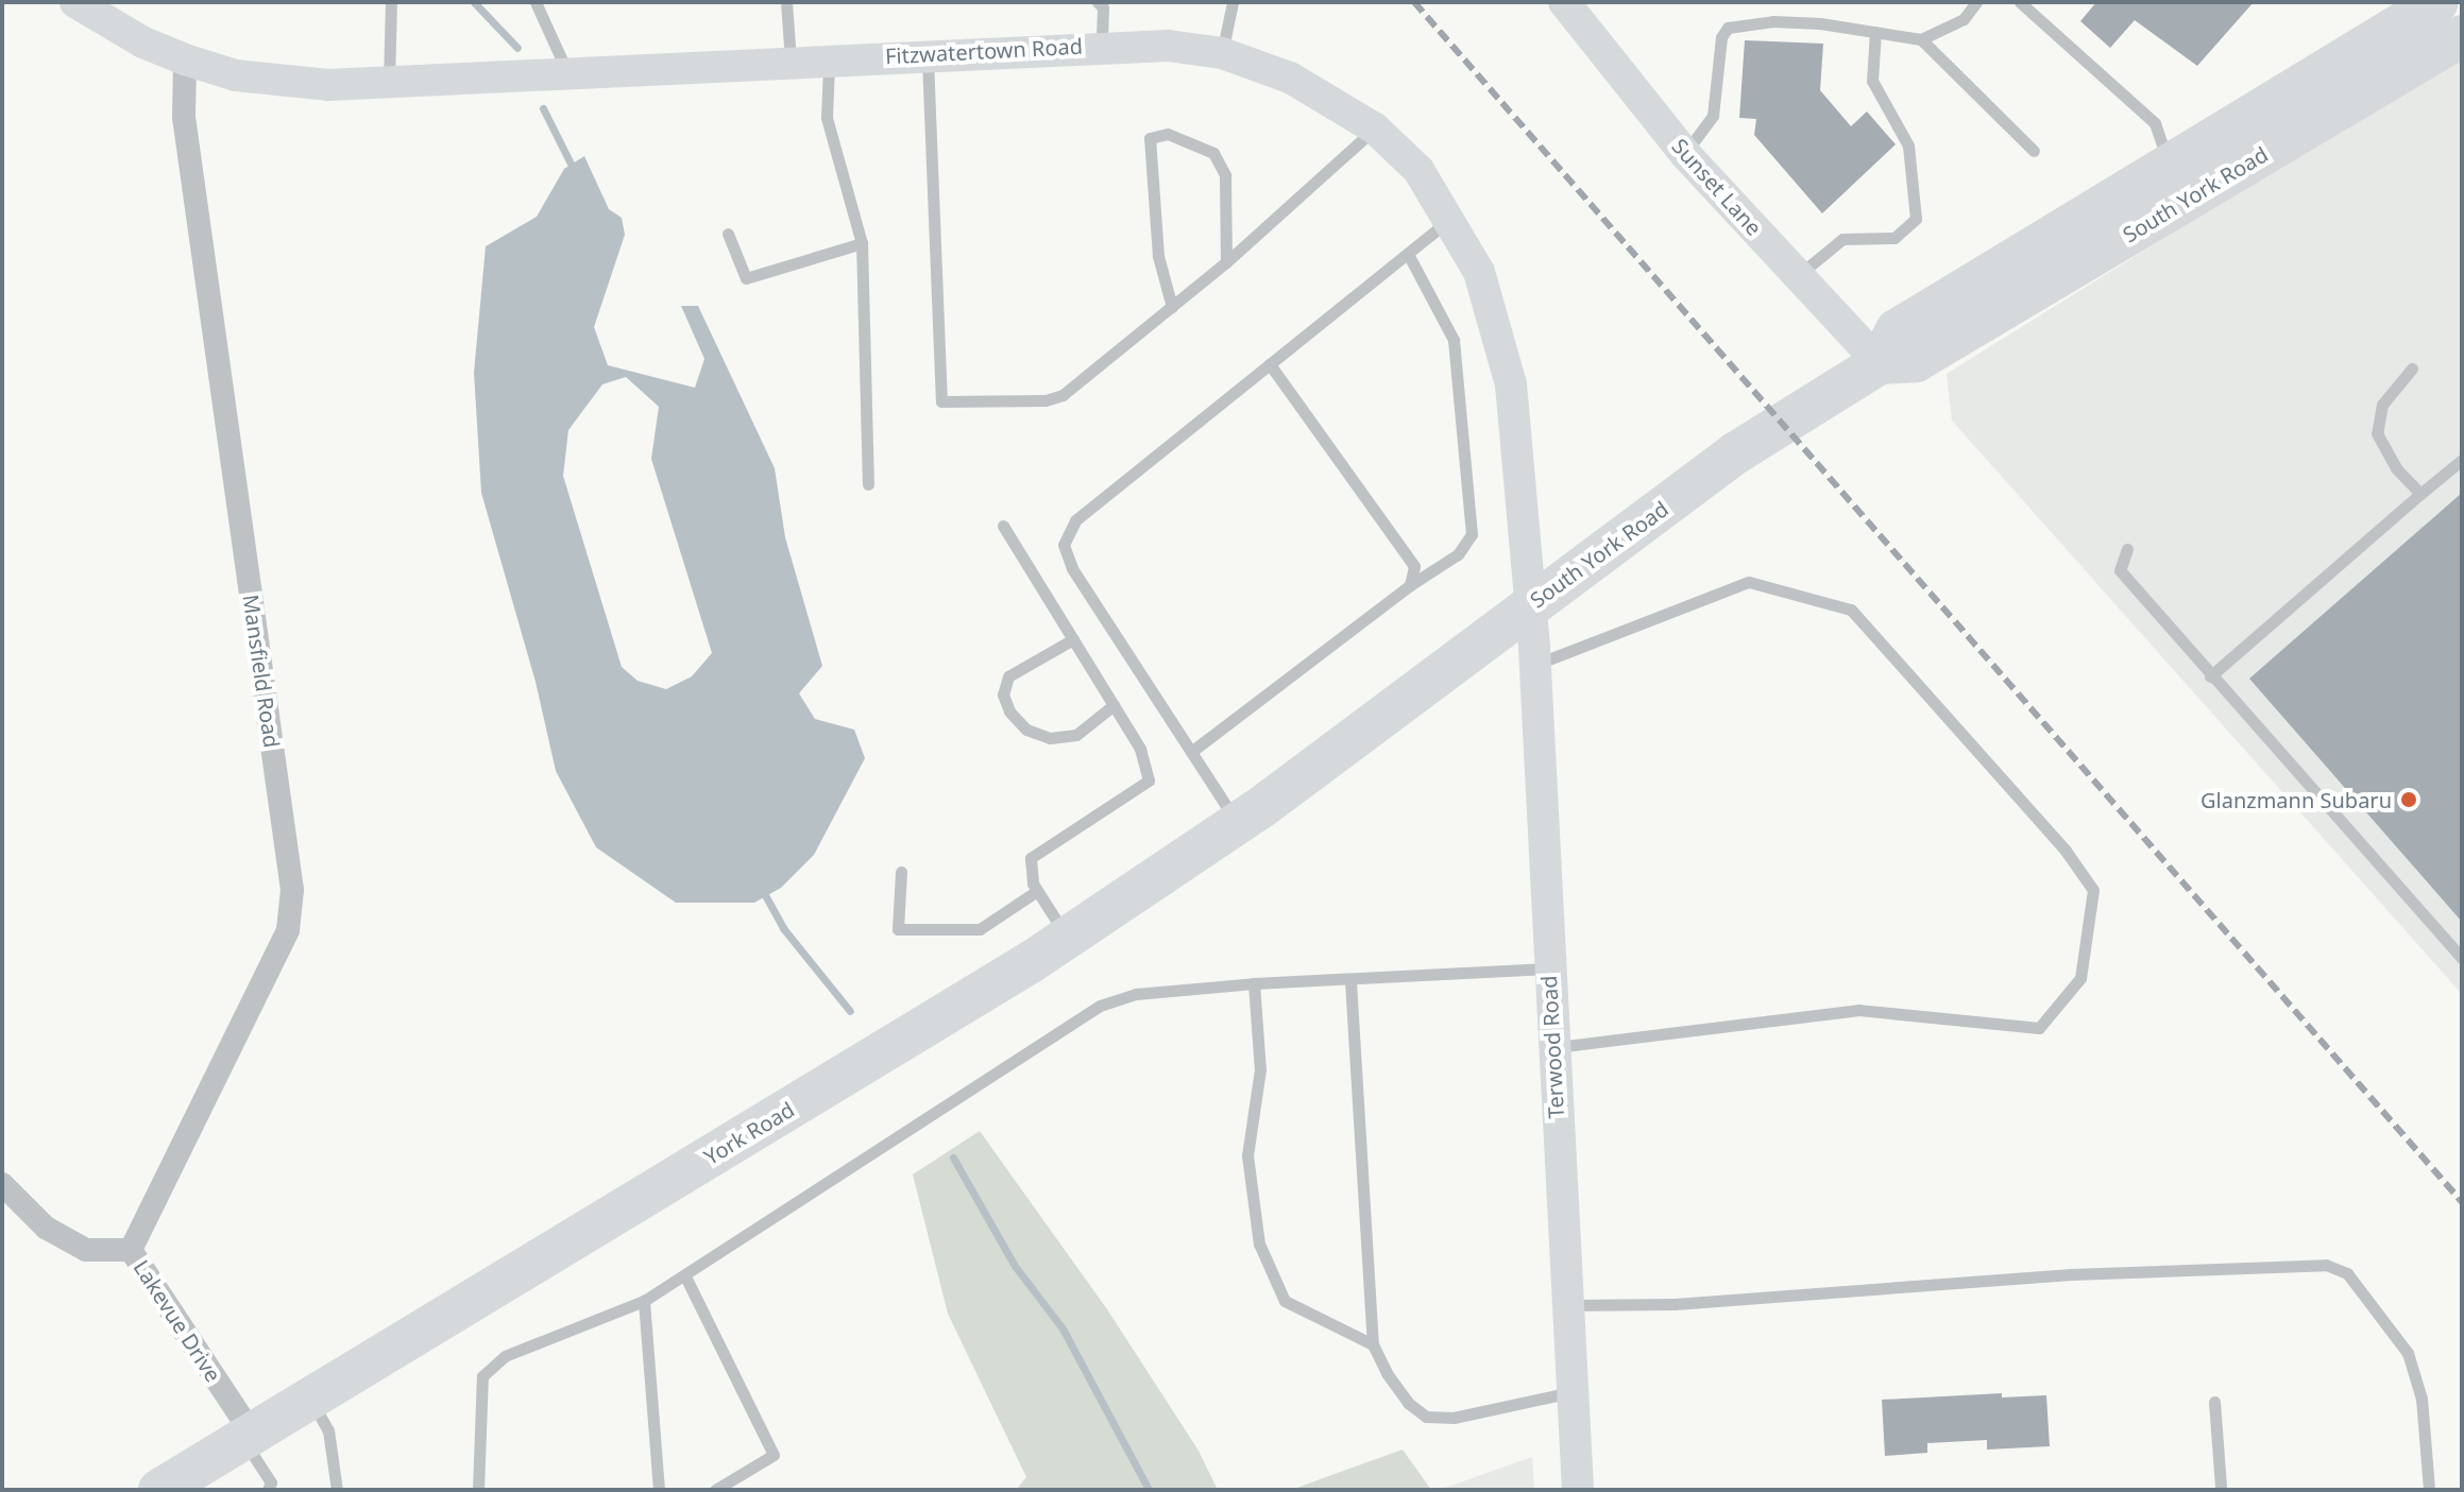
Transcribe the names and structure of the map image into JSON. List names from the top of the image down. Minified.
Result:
{"streets":{"highway":["South York Road","York Road"],"street":["Fitzwatertown Road","Sunset Lane","Mansfield Road","Terwood Road","Lakevue Drive"]},"crossings":[["Fitzwatertown Road","South York Road"],["Fitzwatertown Road","Mansfield Road"],["Fitzwatertown Road","Terwood Road"],["Sunset Lane","South York Road"],["South York Road","Terwood Road"],["South York Road","York Road"],["Mansfield Road","Lakevue Drive"],["York Road","Lakevue Drive"]],"places":["Glanzmann Subaru"]}
